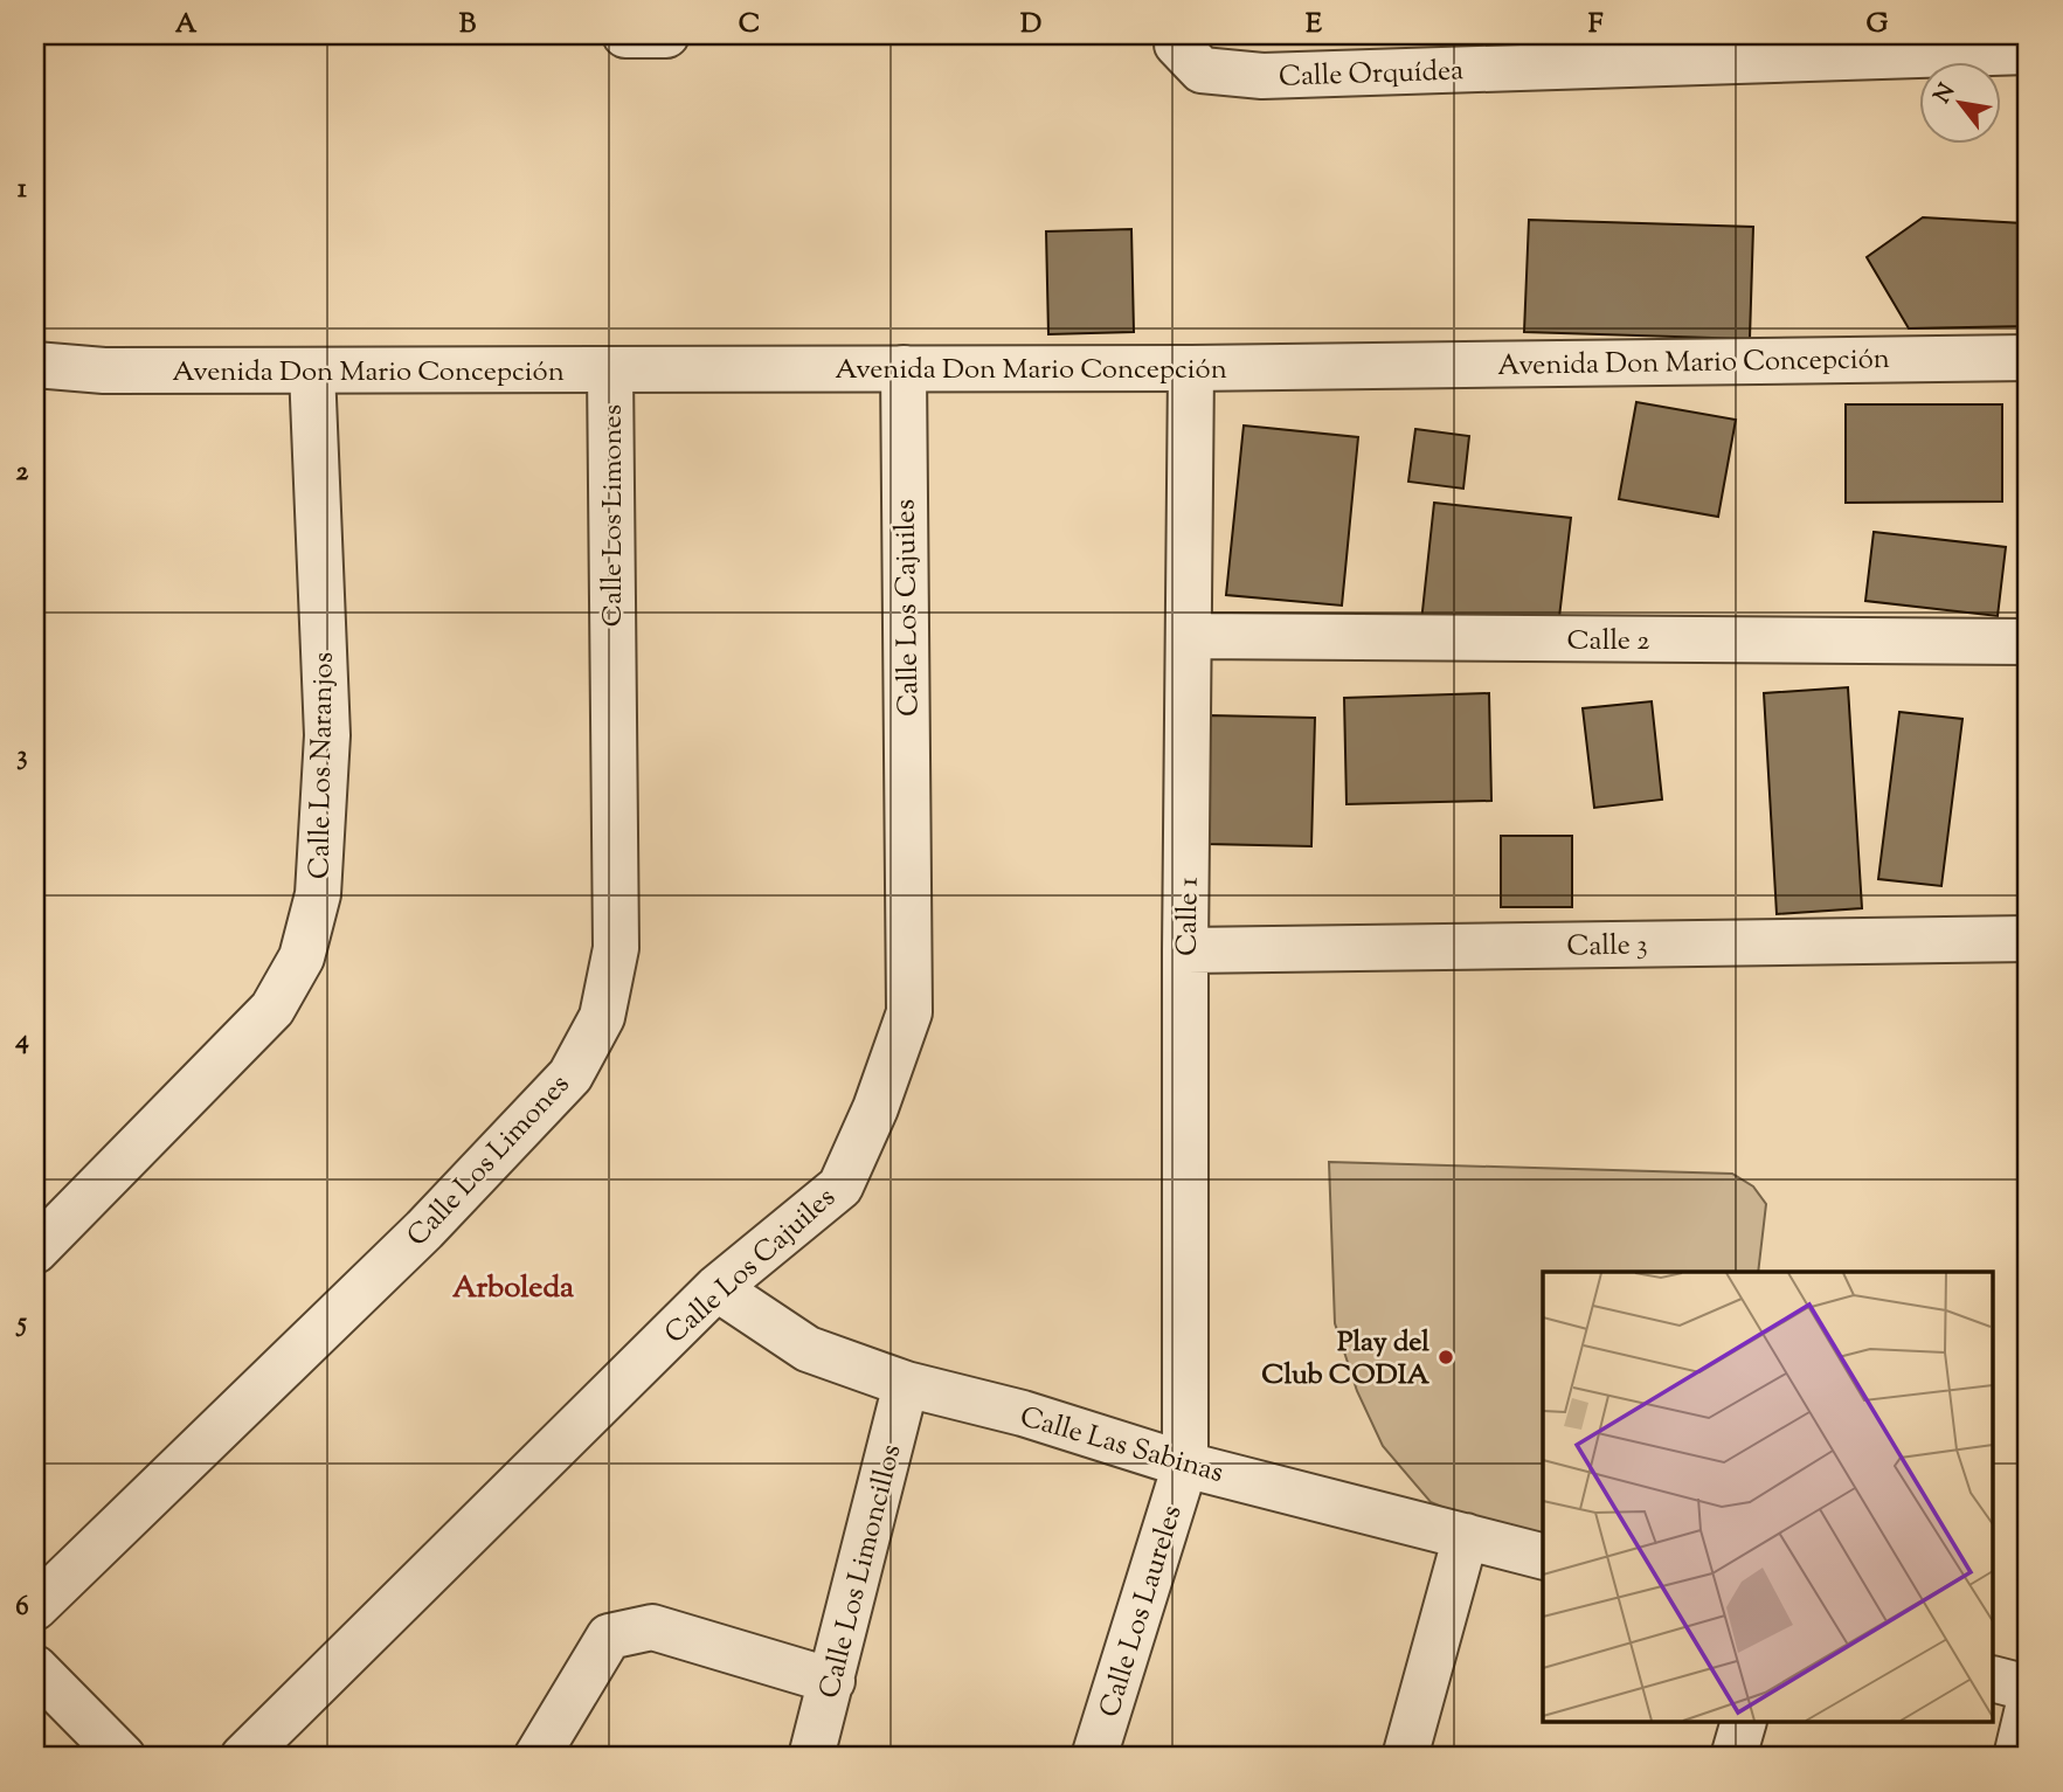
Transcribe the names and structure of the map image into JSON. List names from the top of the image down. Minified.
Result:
{"streets":{"street":["Calle Orquídea","Avenida Don Mario Concepción","Calle Los Limones","Calle Los Cajuiles","Calle 2","Calle Los Naranjos","Calle 1","Calle 3","Calle Las Sabinas","Calle Los Limoncillos","Calle Los Laureles"]},"crossings":[["Avenida Don Mario Concepción","Calle Los Limones"],["Avenida Don Mario Concepción","Calle Los Cajuiles"],["Avenida Don Mario Concepción","Calle Los Naranjos"],["Avenida Don Mario Concepción","Calle 1"],["Calle Los Cajuiles","Calle Las Sabinas"],["Calle 2","Calle 1"],["Calle 1","Calle 3"],["Calle 1","Calle Las Sabinas"],["Calle 1","Calle Los Laureles"],["Calle Las Sabinas","Calle Los Limoncillos"],["Calle Las Sabinas","Calle Los Laureles"]],"districts":["Arboleda"],"places":["Play del Club CODIA"],"north":"top left","grid":{"columns":["A","B","C","D","E","F","G"],"rows":["1","2","3","4","5","6"]}}
